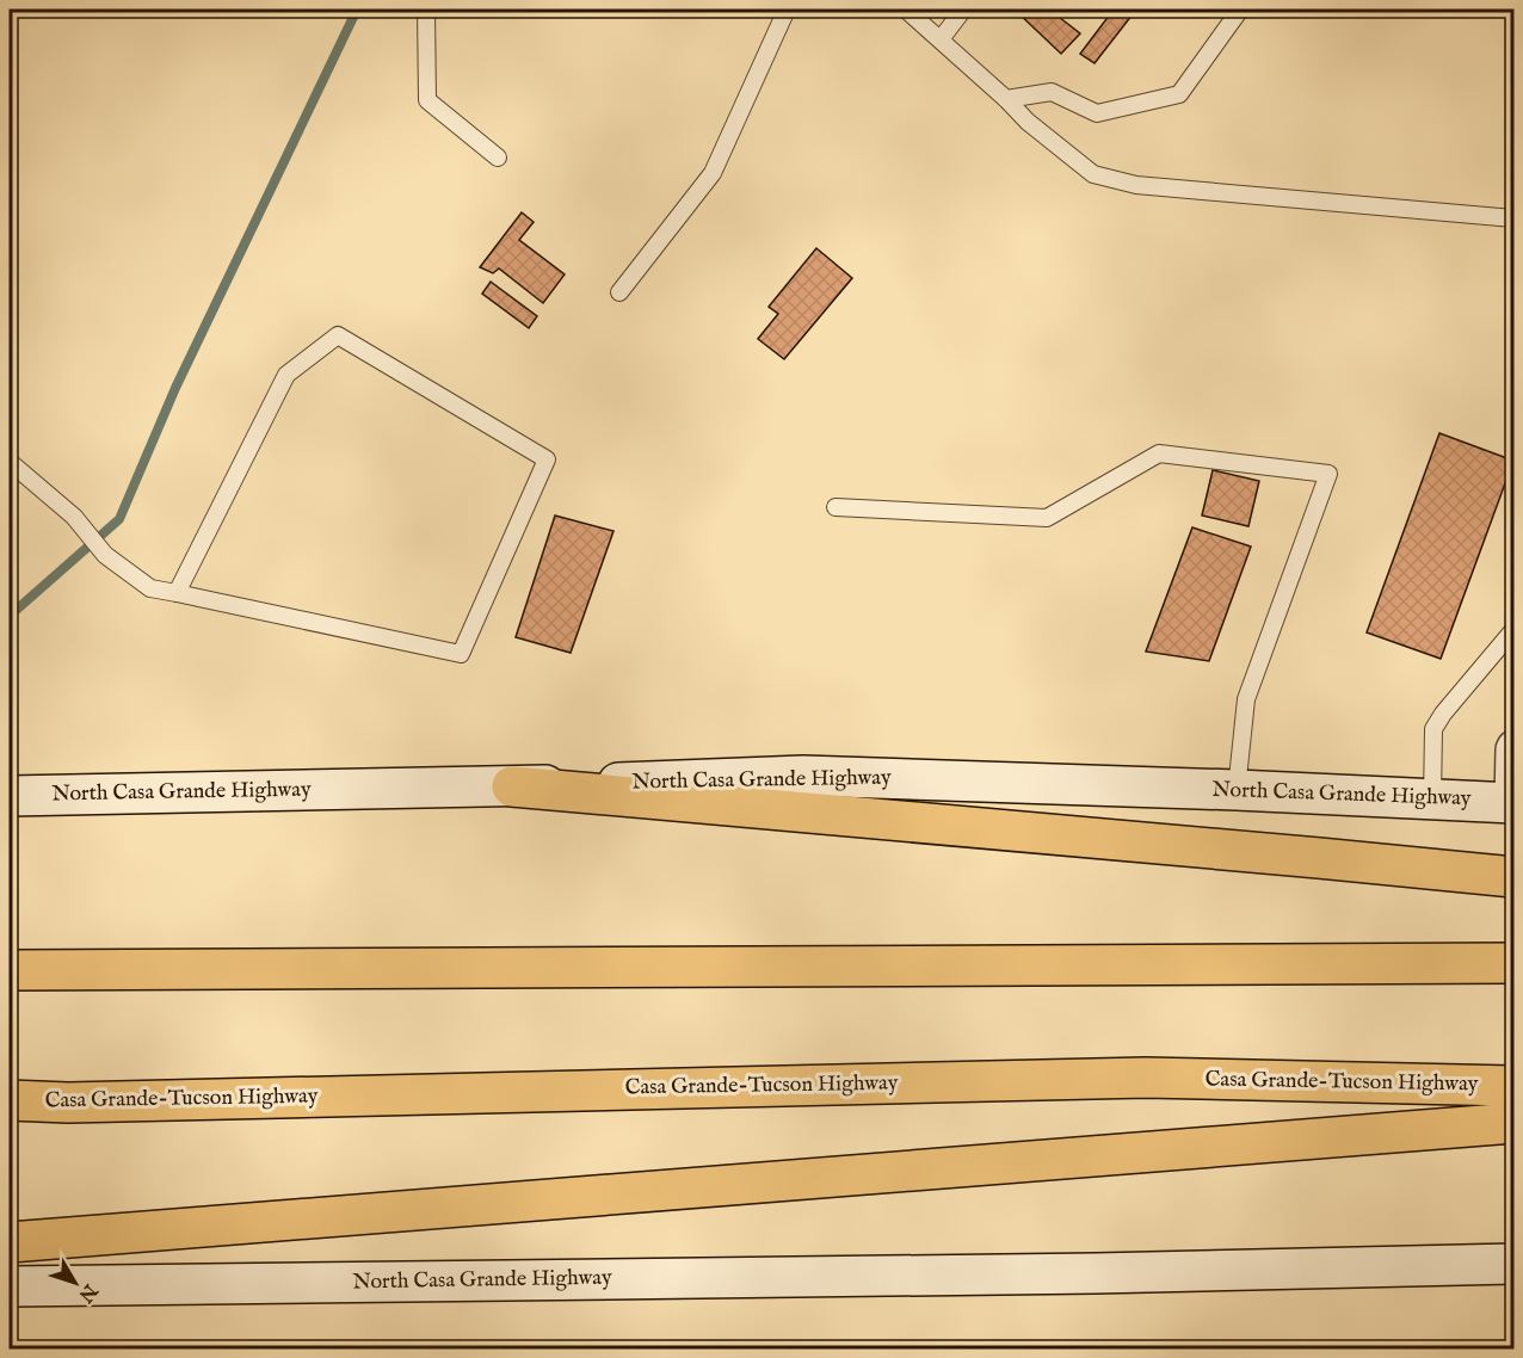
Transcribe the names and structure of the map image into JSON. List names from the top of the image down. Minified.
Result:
{"streets":{"highway":["Casa Grande-Tucson Highway"],"main road":["North Casa Grande Highway"]},"north":"bottom right"}
